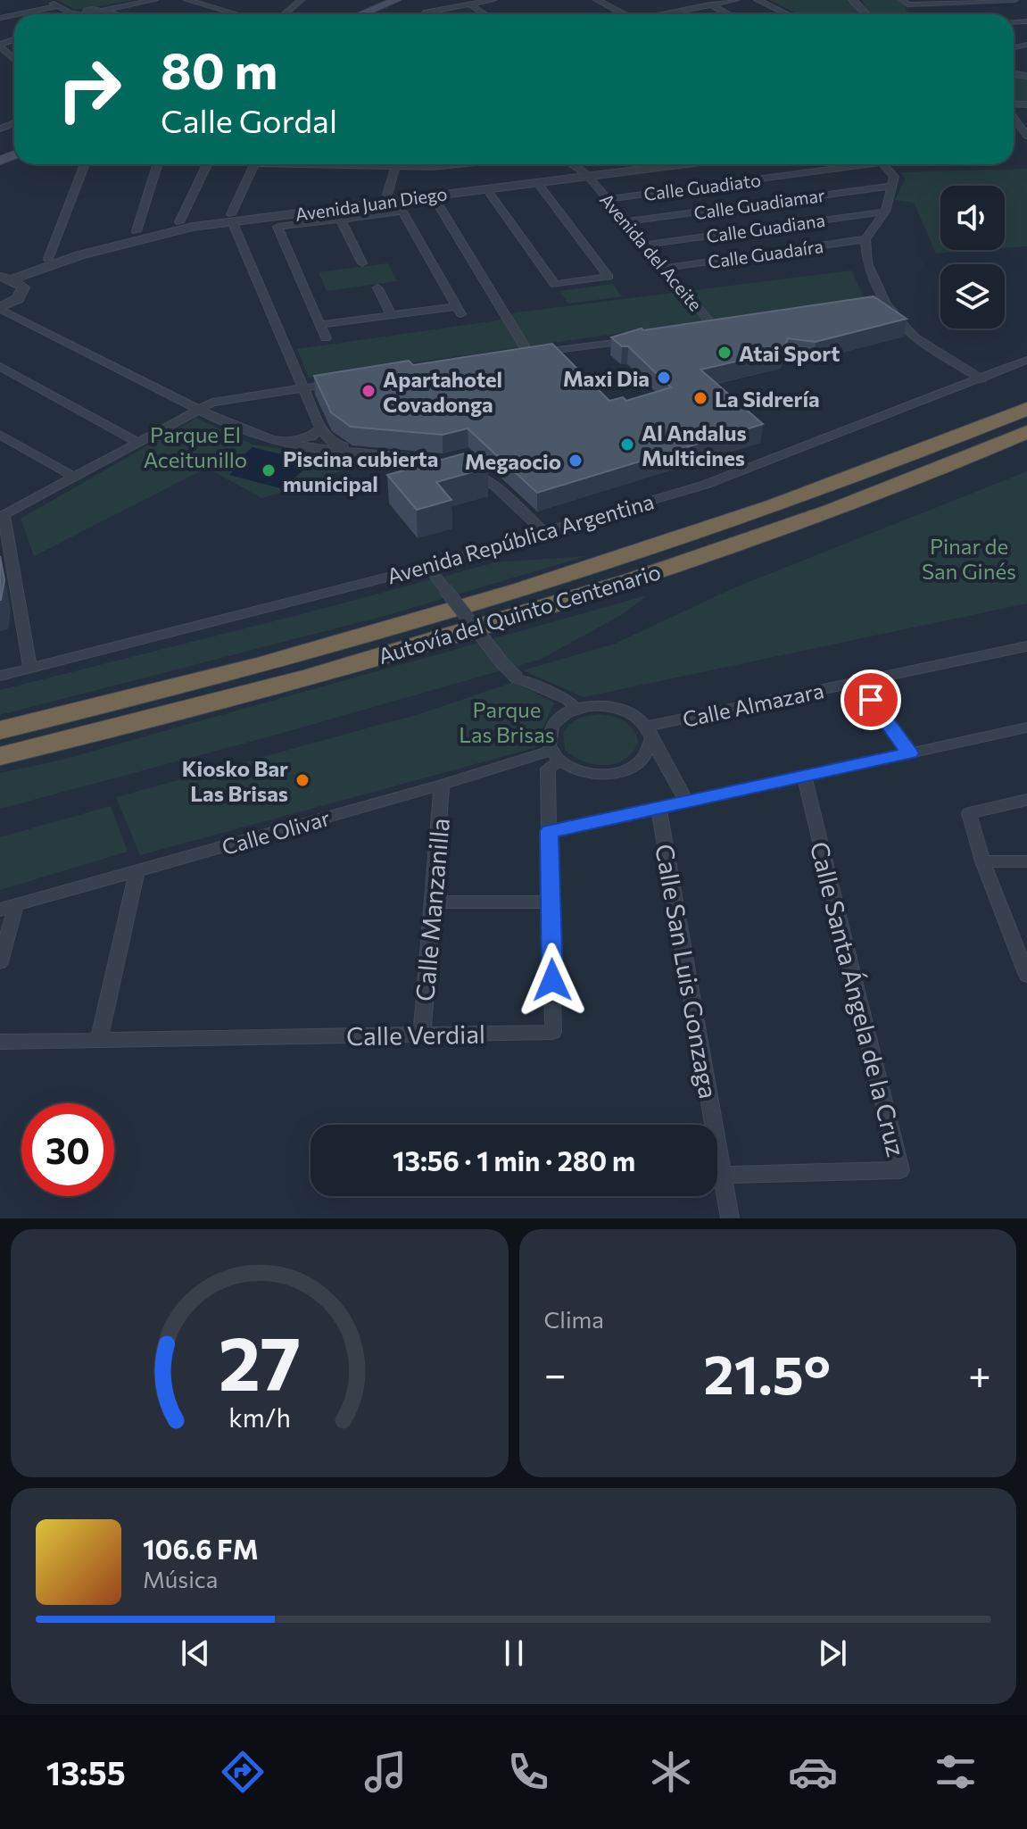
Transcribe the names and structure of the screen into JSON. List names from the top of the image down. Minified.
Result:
{"streets":{"highway":["Autovía del Quinto Centenario"],"street":["Calle Guadiato","Avenida Juan Diego","Calle Guadiamar","Calle Guadiana","Avenida del Aceite","Calle Guadaíra","Avenida República Argentina","Calle Almazara","Calle Olivar","Calle Manzanilla","Calle San Luis Gonzaga","Calle Santa Ángela de la Cruz","Calle Verdial"]},"crossings":[["Calle Guadiato","Avenida del Aceite"],["Avenida Juan Diego","Avenida del Aceite"],["Calle Guadiamar","Avenida del Aceite"],["Calle Guadiana","Avenida del Aceite"],["Avenida del Aceite","Calle Guadaíra"],["Calle Almazara","Calle Olivar"],["Calle Almazara","Calle Verdial"],["Calle Olivar","Calle Manzanilla"],["Calle Olivar","Calle Verdial"],["Calle Manzanilla","Calle Verdial"],["Calle San Luis Gonzaga","Calle Santa Ángela de la Cruz"]],"parks":["Parque El Aceitunillo","Pinar de San Ginés","Parque Las Brisas"],"places":["Atai Sport","Maxi Dia","Apartahotel Covadonga","La Sidrería","Al Andalus Multicines","Megaocio","Piscina cubierta municipal","Kiosko Bar Las Brisas"],"page":{"turn":["80 m","Calle Gordal"],"limit":"30","trip":"13:56 · 1 min · 280 m","tile":"Clima","heat":["−","21.5°","+"],"song":["106.6 FM","Música"],"tabs":"13:55","gauge":["27","km/h"]}}
